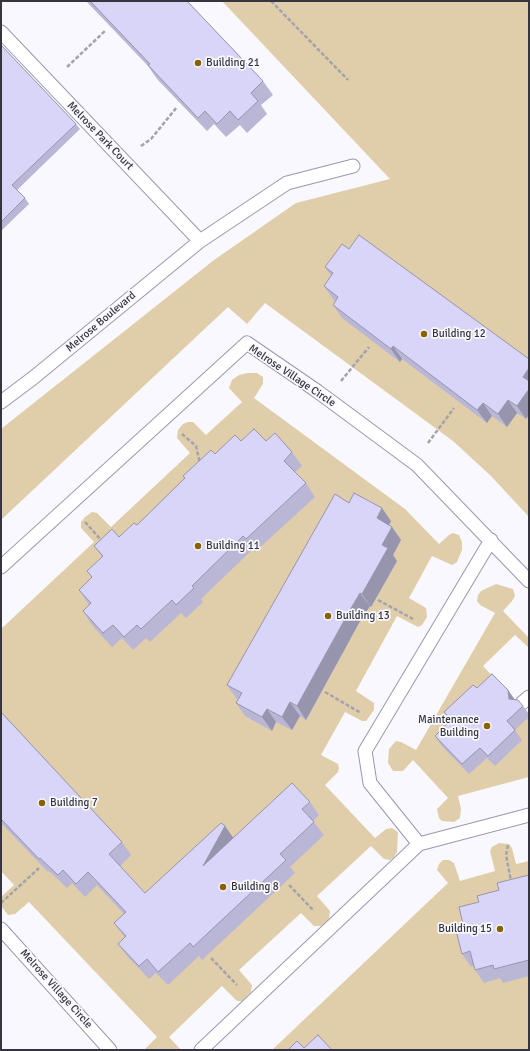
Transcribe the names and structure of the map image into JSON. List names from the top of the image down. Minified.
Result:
{"streets":{"lane":["Melrose Park Court","Melrose Boulevard","Melrose Village Circle"]},"crossings":[["Melrose Park Court","Melrose Boulevard"]],"places":["Building 21","Building 12","Building 11","Building 13","Maintenance Building","Building 7","Building 8","Building 15"]}
